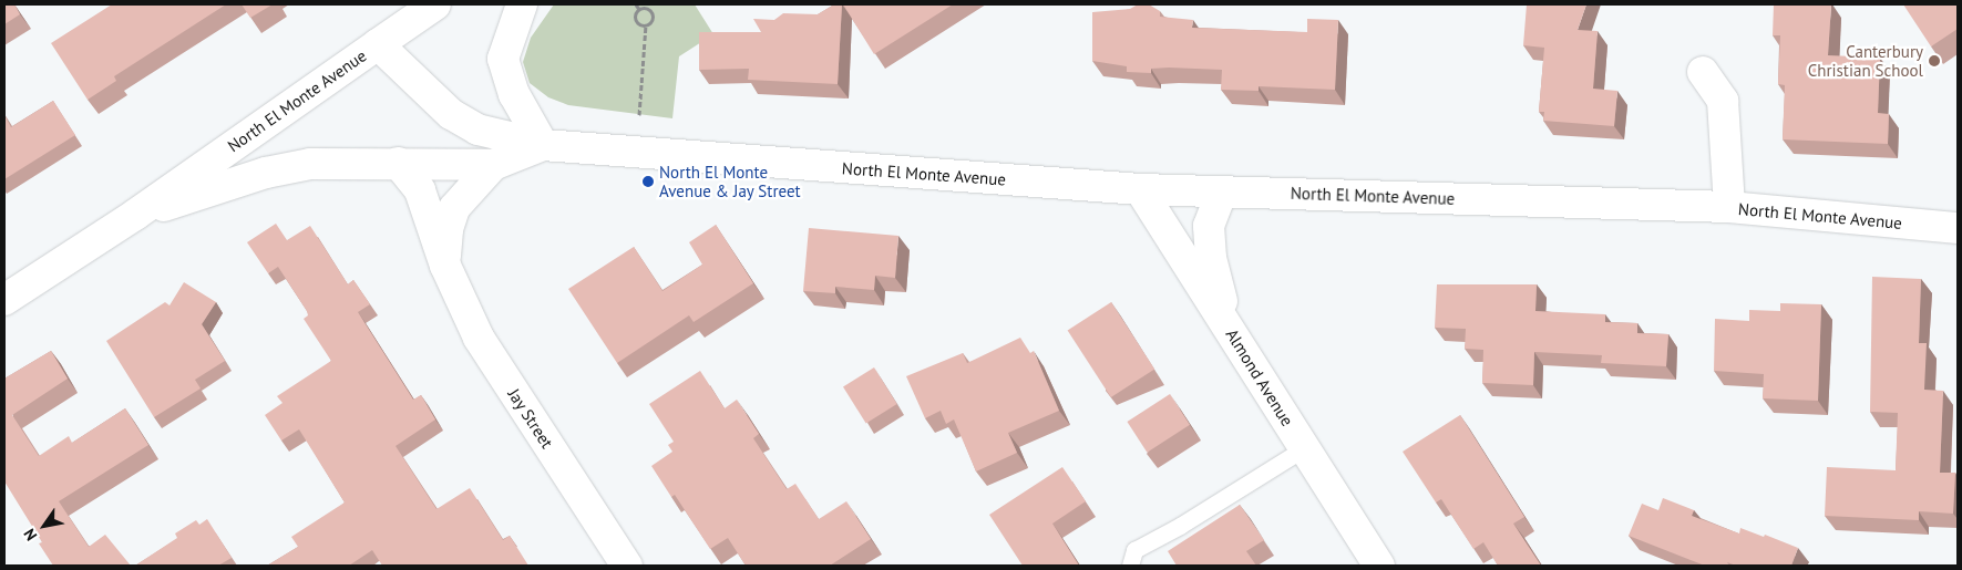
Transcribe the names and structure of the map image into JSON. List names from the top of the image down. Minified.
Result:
{"streets":{"main road":["North El Monte Avenue","Almond Avenue","Jay Street"]},"crossings":[["North El Monte Avenue","Almond Avenue"]],"places":["Canterbury Christian School","North El Monte Avenue & Jay Street"],"north":"bottom left"}
